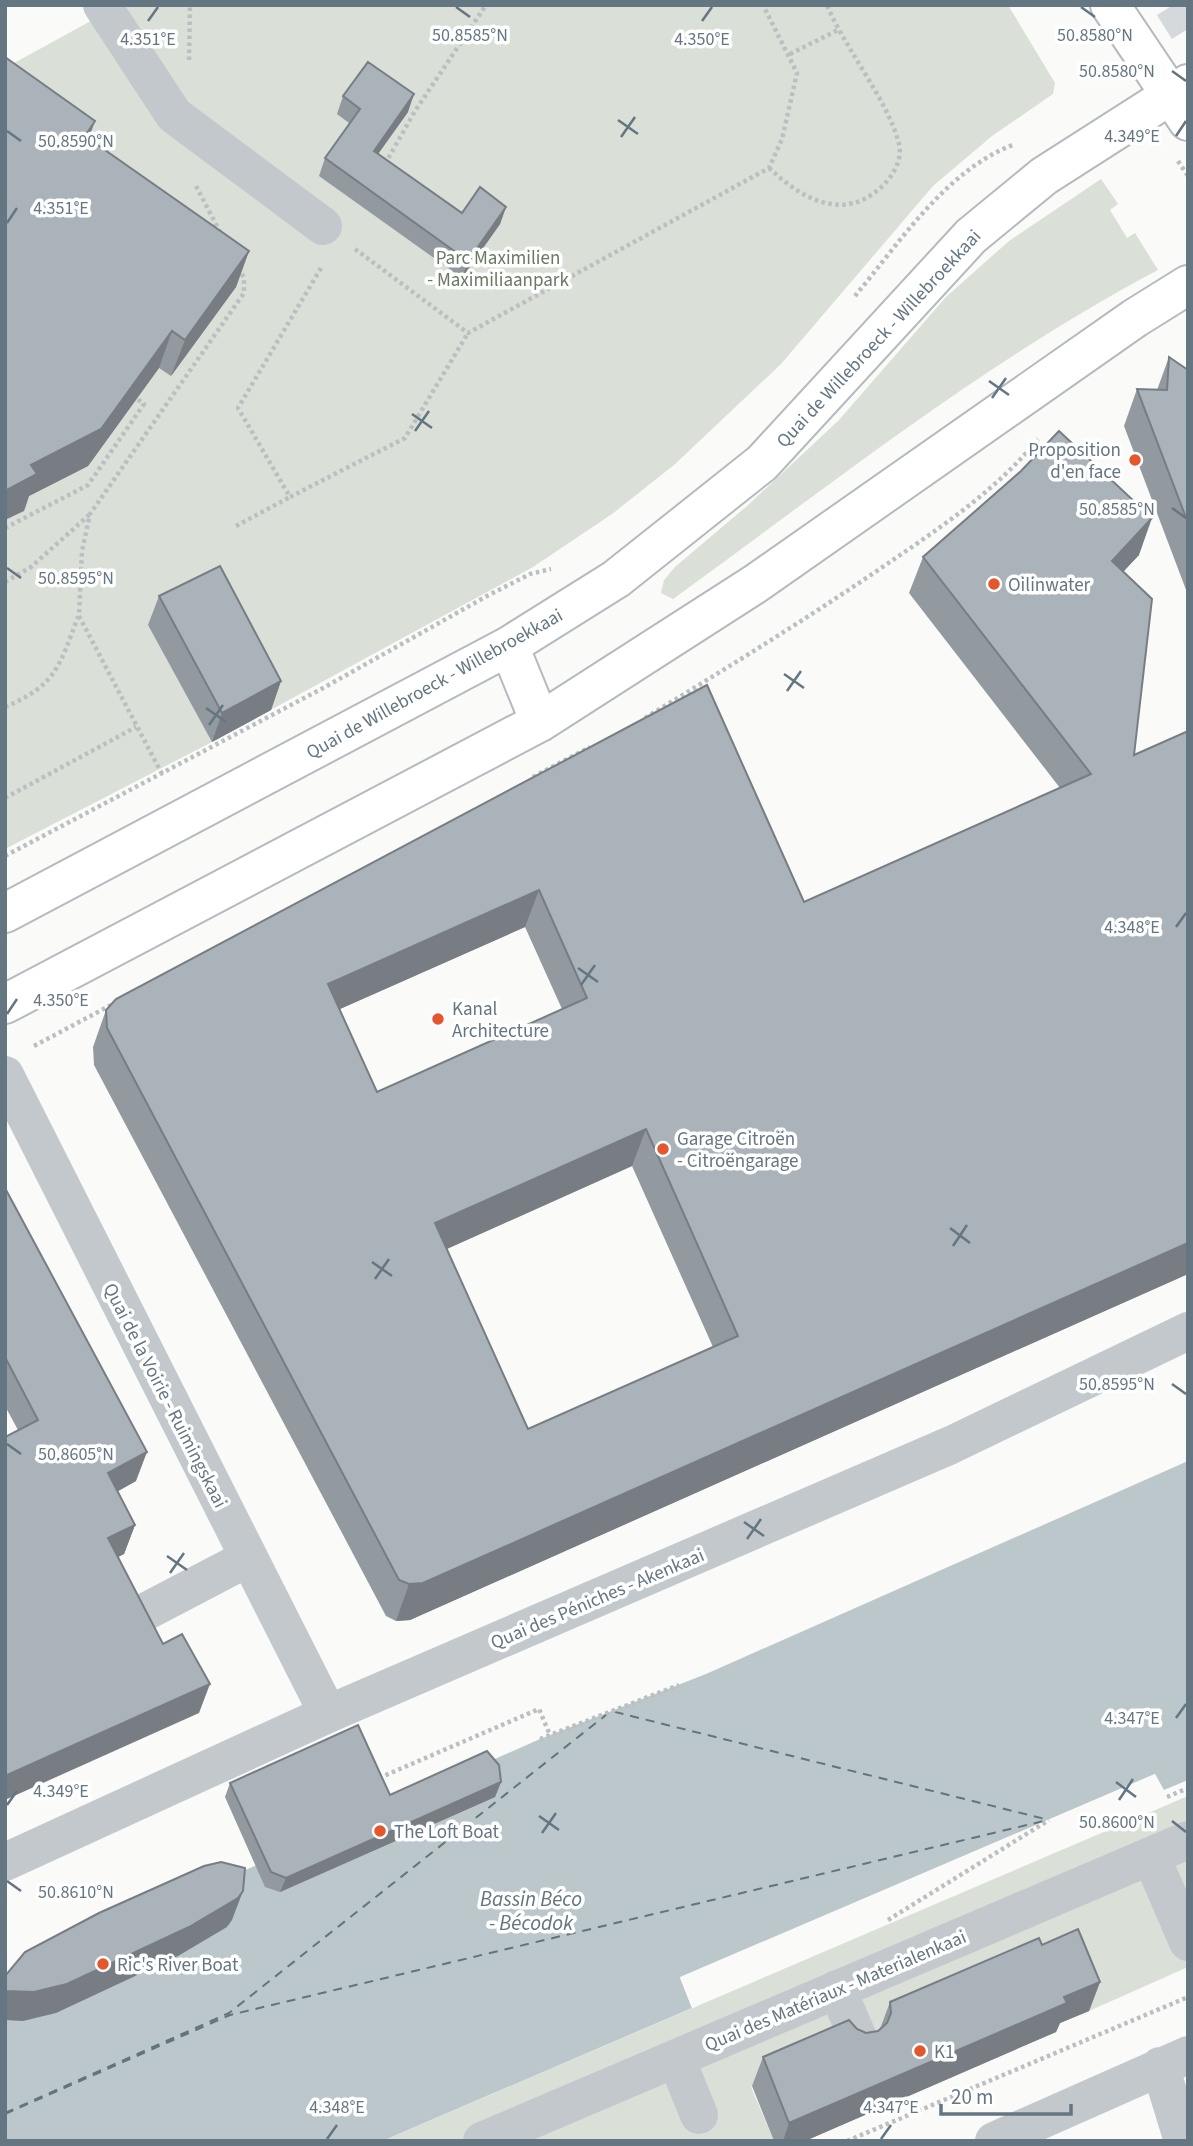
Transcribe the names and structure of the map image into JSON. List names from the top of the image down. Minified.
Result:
{"streets":{"main road":["Quai de Willebroeck - Willebroekkaai"],"street":["Quai de la Voirie - Ruimingskaai","Quai des Péniches - Akenkaai","Quai des Matériaux - Materialenkaai"]},"crossings":[["Quai de la Voirie - Ruimingskaai","Quai des Péniches - Akenkaai"]],"water":["Bassin Béco - Bécodok"],"parks":["Parc Maximilien - Maximiliaanpark"],"places":["Proposition d'en face","Oilinwater","Kanal Architecture","Garage Citroën - Citroëngarage","The Loft Boat","Ric's River Boat","K1"],"scale_bar":"20 m","coordinates":["50.8580°N","50.8585°N","4.351°E","4.350°E","4.349°E","50.8590°N","50.8595°N","4.348°E","50.8605°N","4.347°E","50.8600°N","50.8610°N"]}
